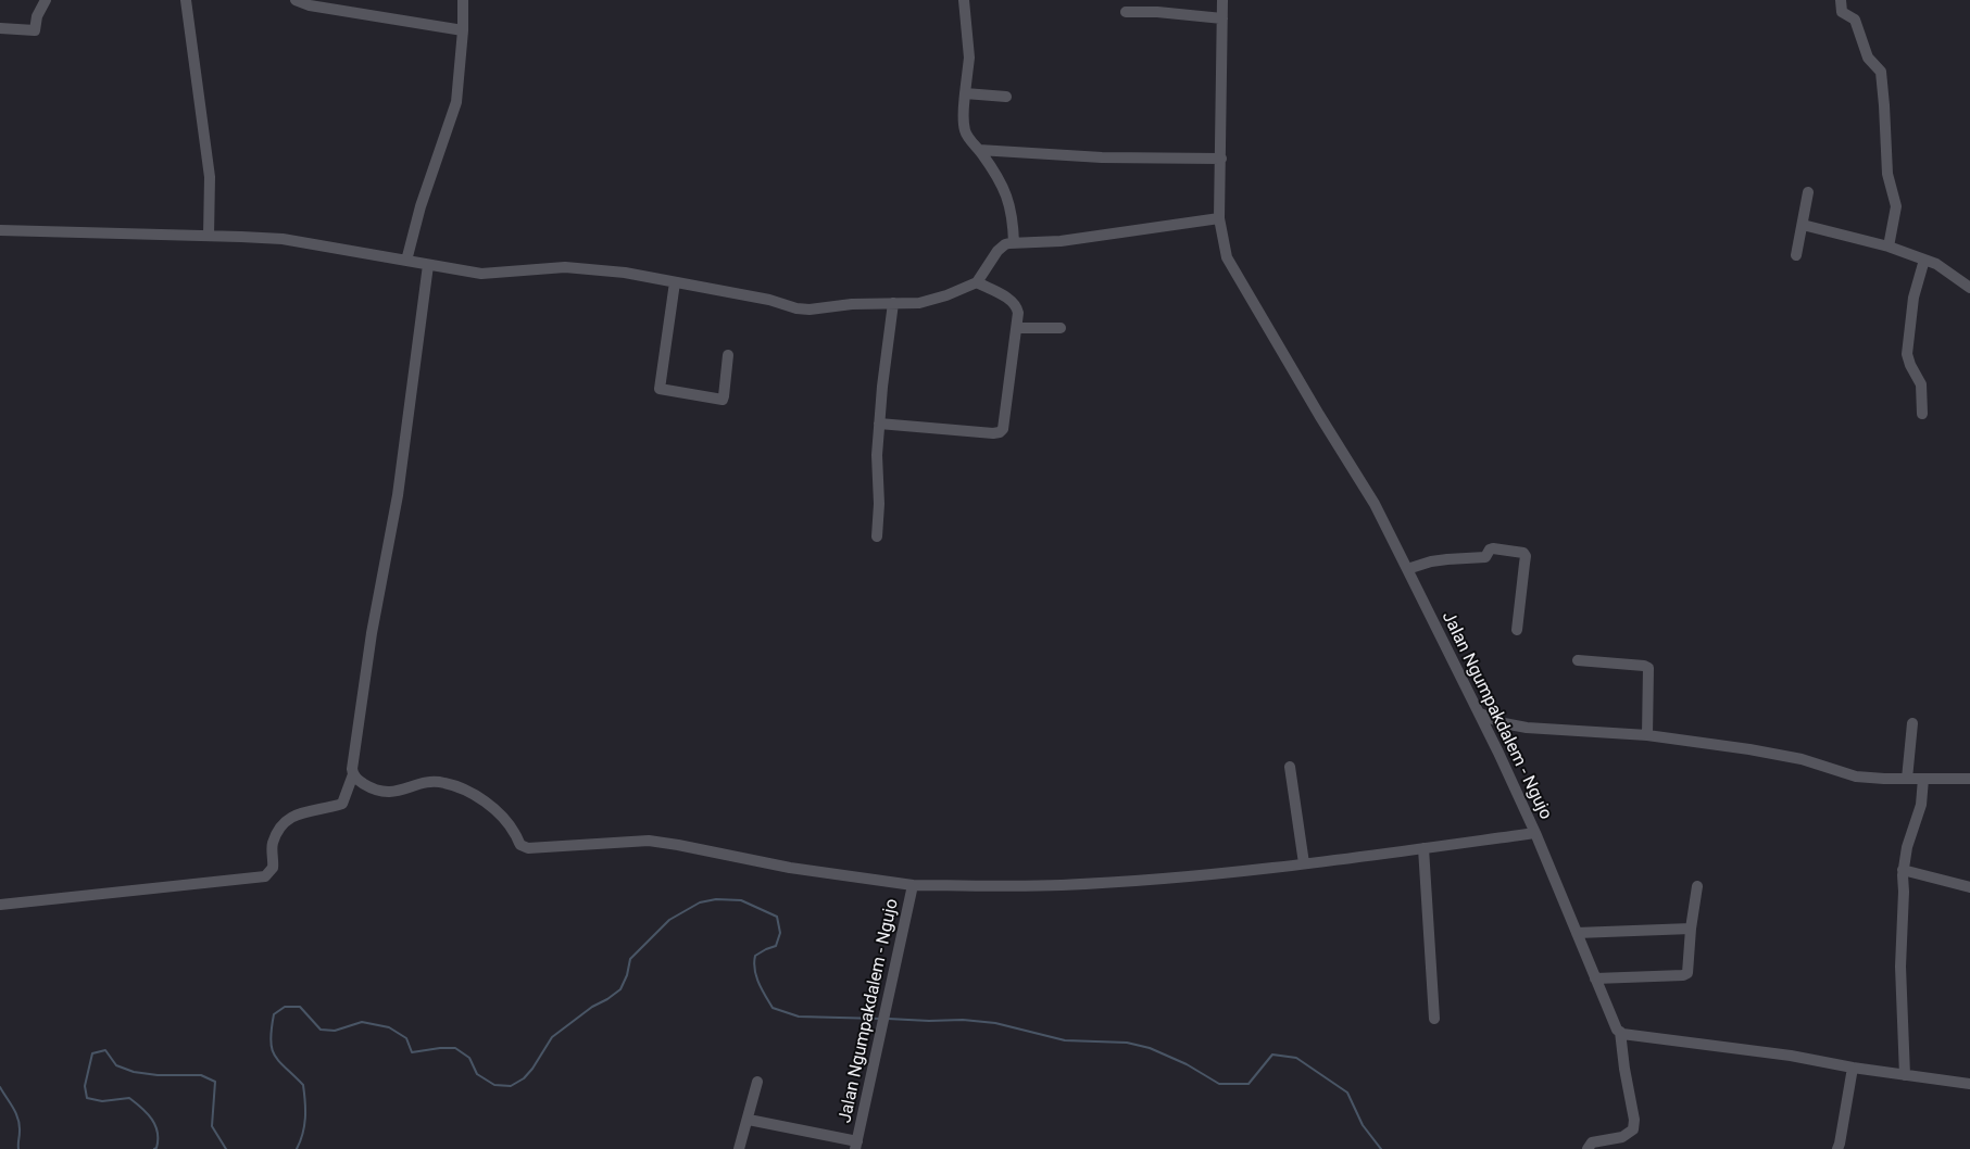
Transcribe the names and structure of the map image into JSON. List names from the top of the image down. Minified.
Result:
{"streets":{"street":["Jalan Ngumpakdalem - Ngujo"]}}
